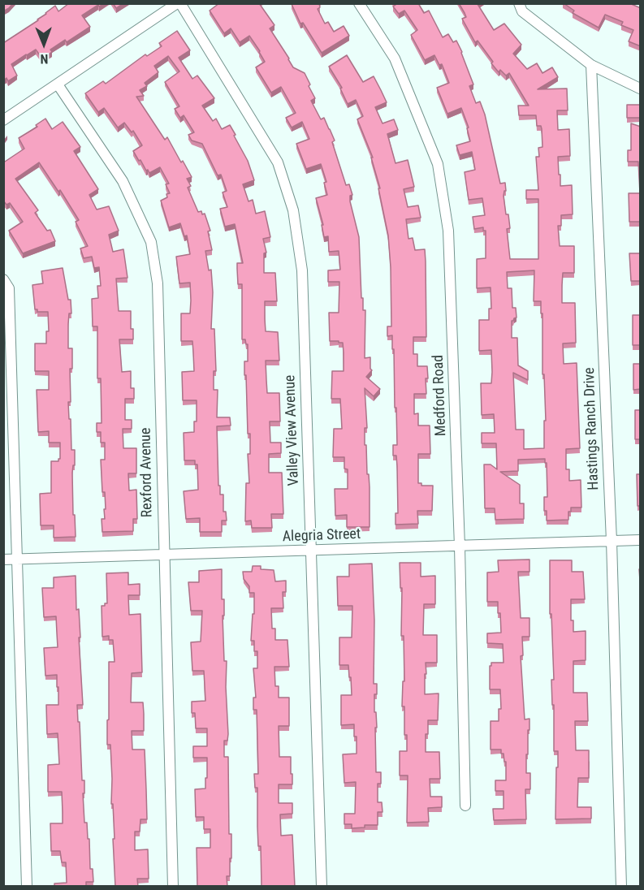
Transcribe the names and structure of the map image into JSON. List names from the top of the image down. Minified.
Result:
{"streets":{"street":["Medford Road","Hastings Ranch Drive","Valley View Avenue","Rexford Avenue","Alegria Street"]},"crossings":[["Medford Road","Alegria Street"],["Hastings Ranch Drive","Alegria Street"],["Valley View Avenue","Alegria Street"],["Rexford Avenue","Alegria Street"]],"north":"bottom"}
